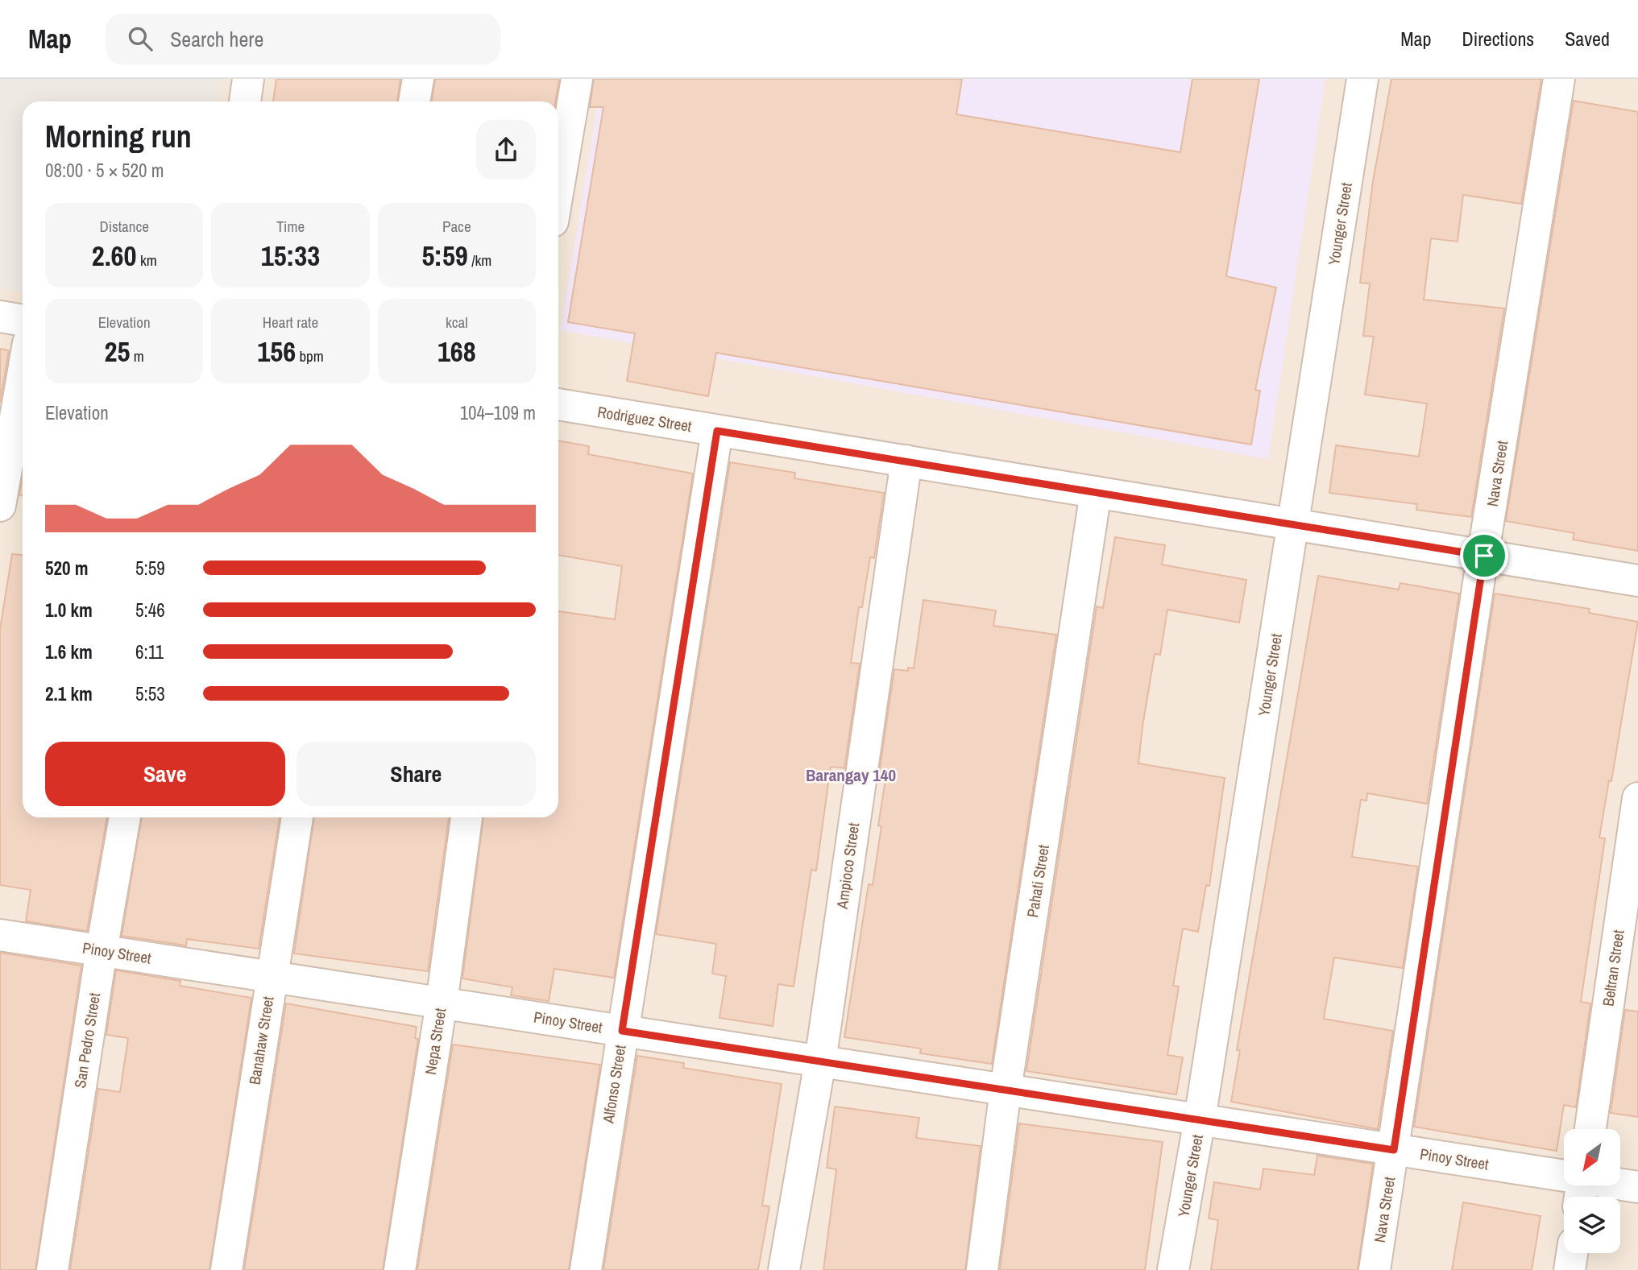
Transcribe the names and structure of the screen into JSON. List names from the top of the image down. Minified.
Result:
{"streets":{"street":["Younger Street","Rodriguez Street","Nava Street","Ampioco Street","Pahati Street","Pinoy Street","Beltran Street","San Pedro Street","Banahaw Street","Nepa Street","Alfonso Street"]},"crossings":[["Younger Street","Rodriguez Street"],["Younger Street","Pinoy Street"],["Rodriguez Street","Nava Street"],["Rodriguez Street","Ampioco Street"],["Rodriguez Street","Pahati Street"],["Rodriguez Street","Alfonso Street"],["Nava Street","Pinoy Street"],["Ampioco Street","Pinoy Street"],["Pahati Street","Pinoy Street"],["Pinoy Street","San Pedro Street"],["Pinoy Street","Banahaw Street"],["Pinoy Street","Nepa Street"],["Pinoy Street","Alfonso Street"]],"districts":["Barangay 140"],"north":"bottom left","page":{"header":"Map","search":"Search here","nav":["Map","Directions","Saved"],"heading":["Morning run","08:00 · 5 × 520 m"],"stats":[["Distance","2.60 km"],["Time","15:33"],["Pace","5:59 /km"],["Elevation","25 m"],["Heart rate","156 bpm"],["kcal","168"]],"chart":["Elevation","104–109 m"],"list":[{"name":"520 m","note":"5:59"},{"name":"1.0 km","note":"5:46"},{"name":"1.6 km","note":"6:11"},{"name":"2.1 km","note":"5:53"}],"buttons":["Save","Share"]}}
